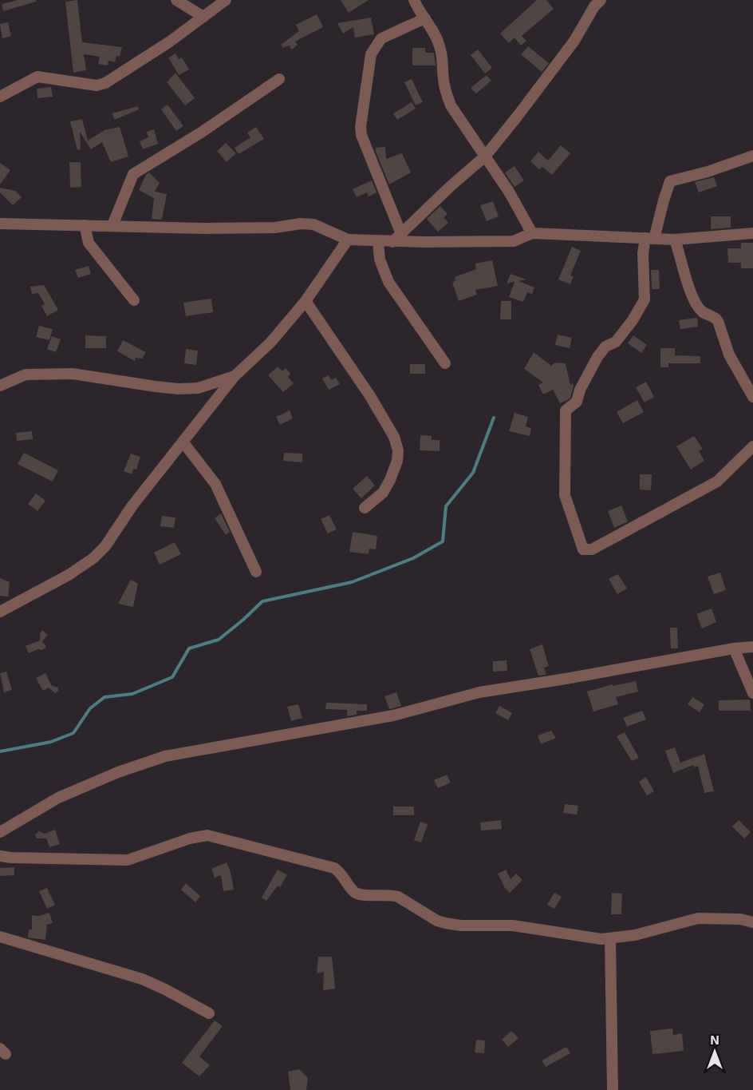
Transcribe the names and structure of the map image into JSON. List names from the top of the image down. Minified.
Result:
{"north":"top"}
